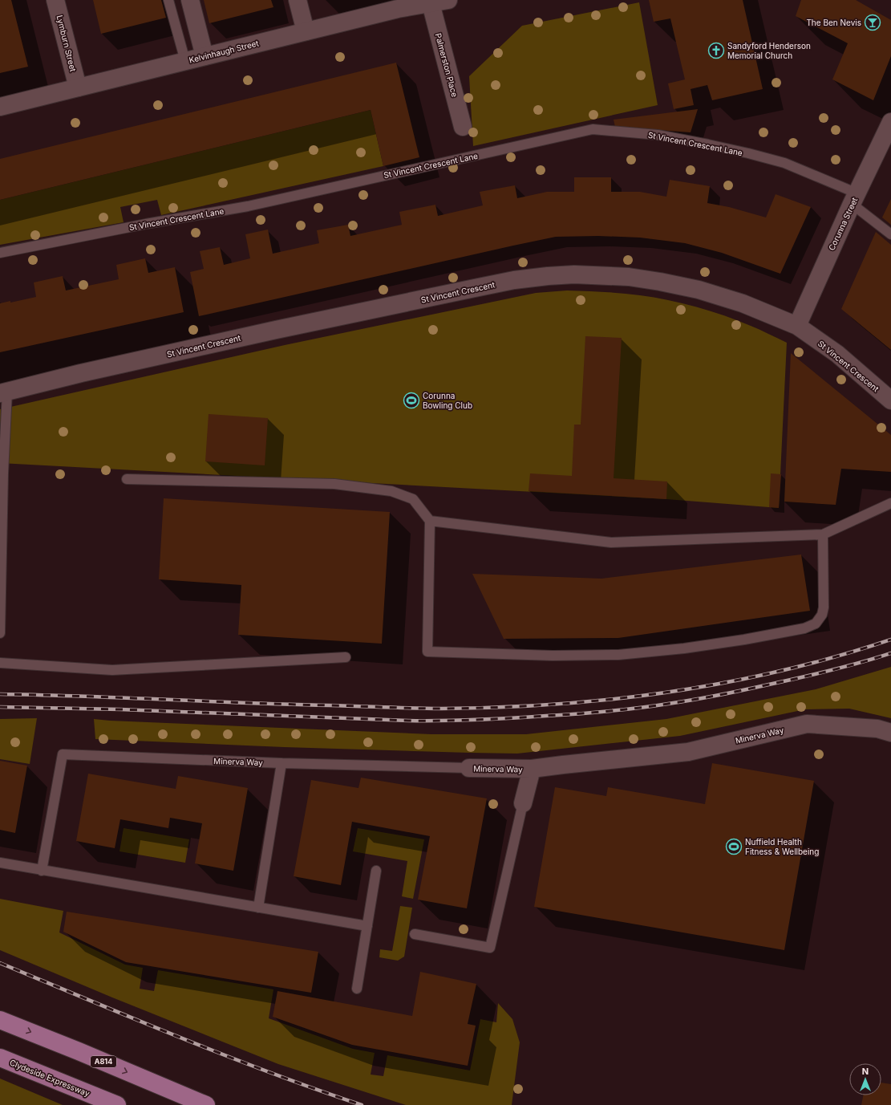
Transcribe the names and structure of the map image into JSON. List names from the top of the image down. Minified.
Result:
{"streets":{"main road":["A814","Clydeside Expressway"],"street":["Lymburn Street","Kelvinhaugh Street","Palmerston Place","Corunna Street","St Vincent Crescent","Minerva Way"],"lane":["St Vincent Crescent Lane"]},"crossings":[["Lymburn Street","Kelvinhaugh Street"],["Kelvinhaugh Street","Palmerston Place"],["St Vincent Crescent Lane","Corunna Street"],["Corunna Street","St Vincent Crescent"]],"places":{"bar":["The Ben Nevis"],"church":["Sandyford Henderson Memorial Church"],"sports":["Corunna Bowling Club","Nuffield Health Fitness & Wellbeing"]},"north":"top"}
